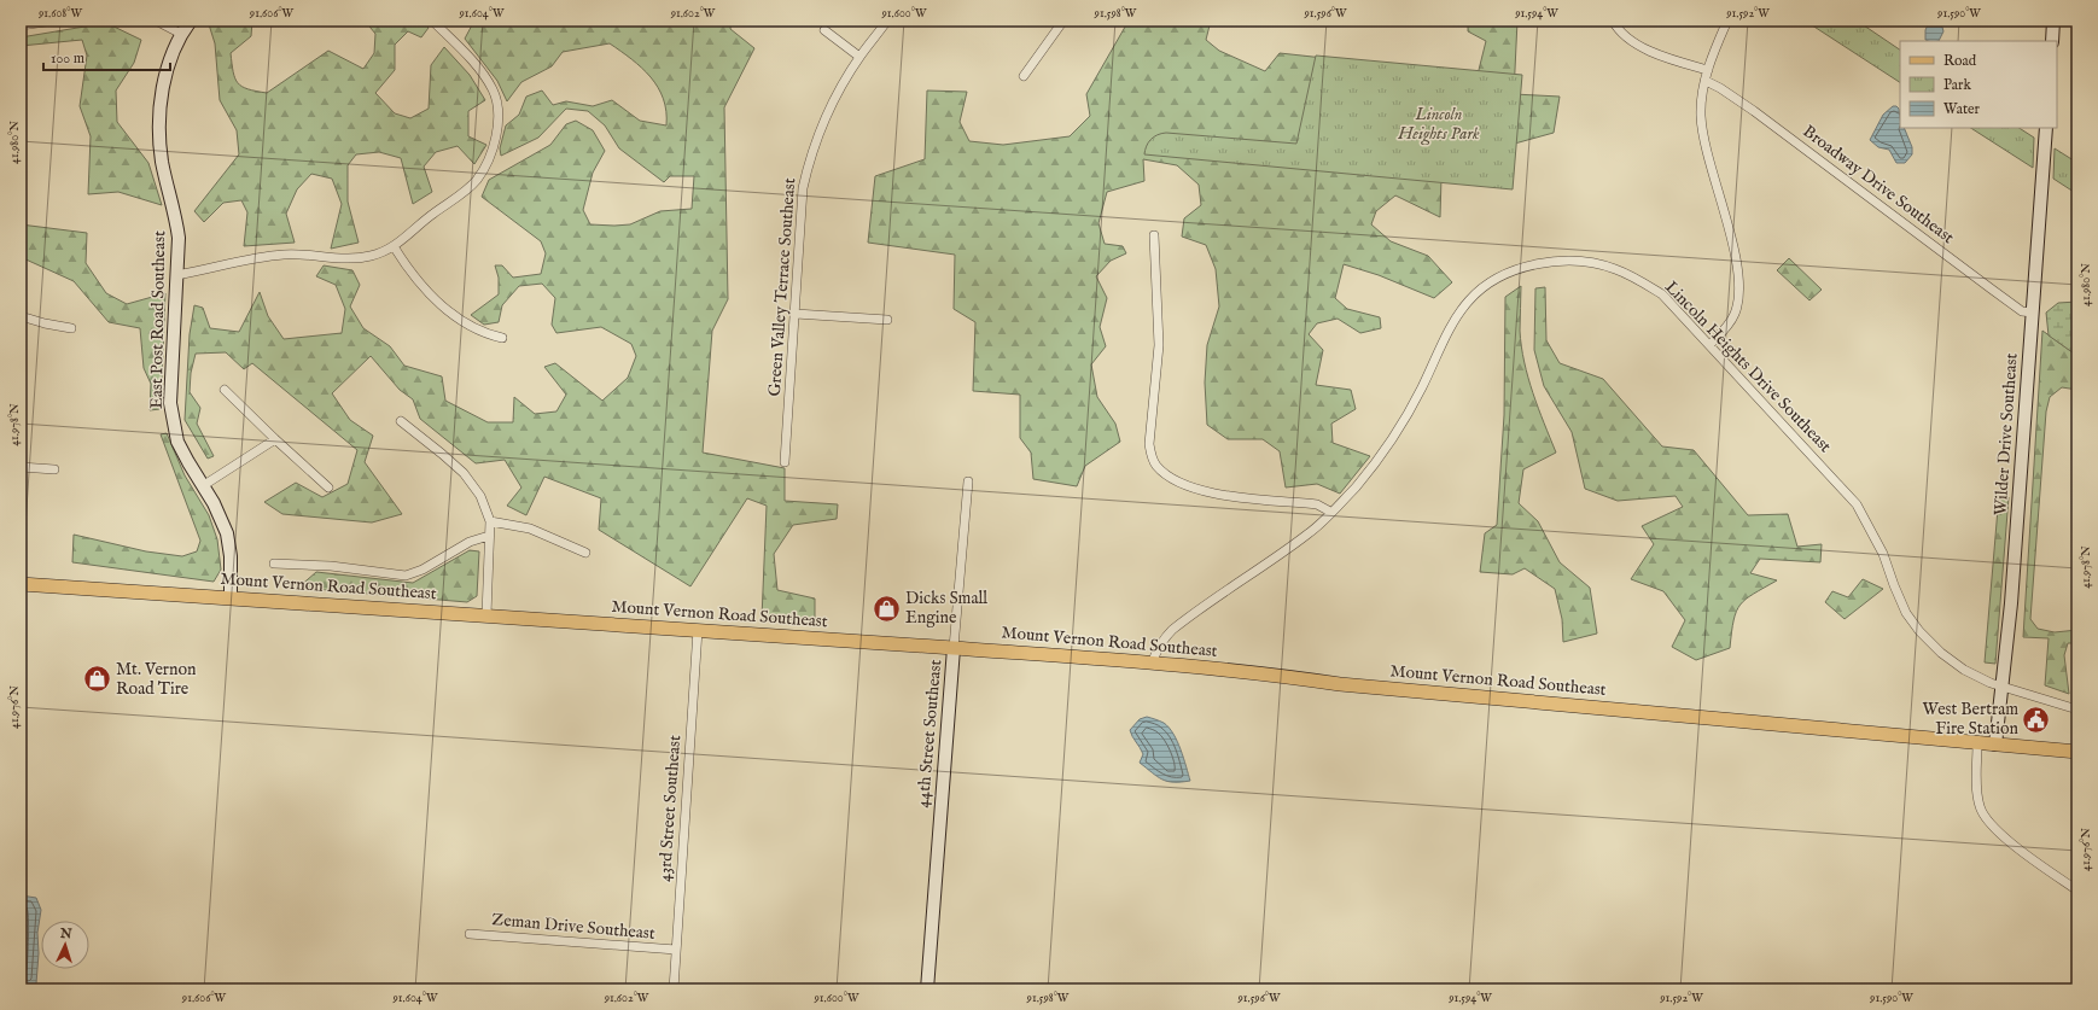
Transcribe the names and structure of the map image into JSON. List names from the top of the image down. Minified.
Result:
{"streets":{"main road":["Mount Vernon Road Southeast"],"street":["Broadway Drive Southeast","Green Valley Terrace Southeast","East Post Road Southeast","Lincoln Heights Drive Southeast","Wilder Drive Southeast","44th Street Southeast","43rd Street Southeast","Zeman Drive Southeast"]},"crossings":[["Broadway Drive Southeast","Wilder Drive Southeast"],["East Post Road Southeast","Mount Vernon Road Southeast"],["Lincoln Heights Drive Southeast","Wilder Drive Southeast"],["Lincoln Heights Drive Southeast","Mount Vernon Road Southeast"],["Wilder Drive Southeast","Mount Vernon Road Southeast"],["Mount Vernon Road Southeast","44th Street Southeast"],["Mount Vernon Road Southeast","43rd Street Southeast"],["43rd Street Southeast","Zeman Drive Southeast"]],"parks":["Lincoln Heights Park"],"places":{"shop":["Dicks Small Engine","Mt. Vernon Road Tire"],"public building":["West Bertram Fire Station"]},"legend":["Road","Park","Water"],"scale_bar":"100 m","north":"top","coordinates":["91.608°W","91.606°W","91.604°W","91.602°W","91.600°W","91.598°W","91.596°W","91.594°W","91.592°W","91.590°W","41.980°N","41.978°N","41.976°N"]}
